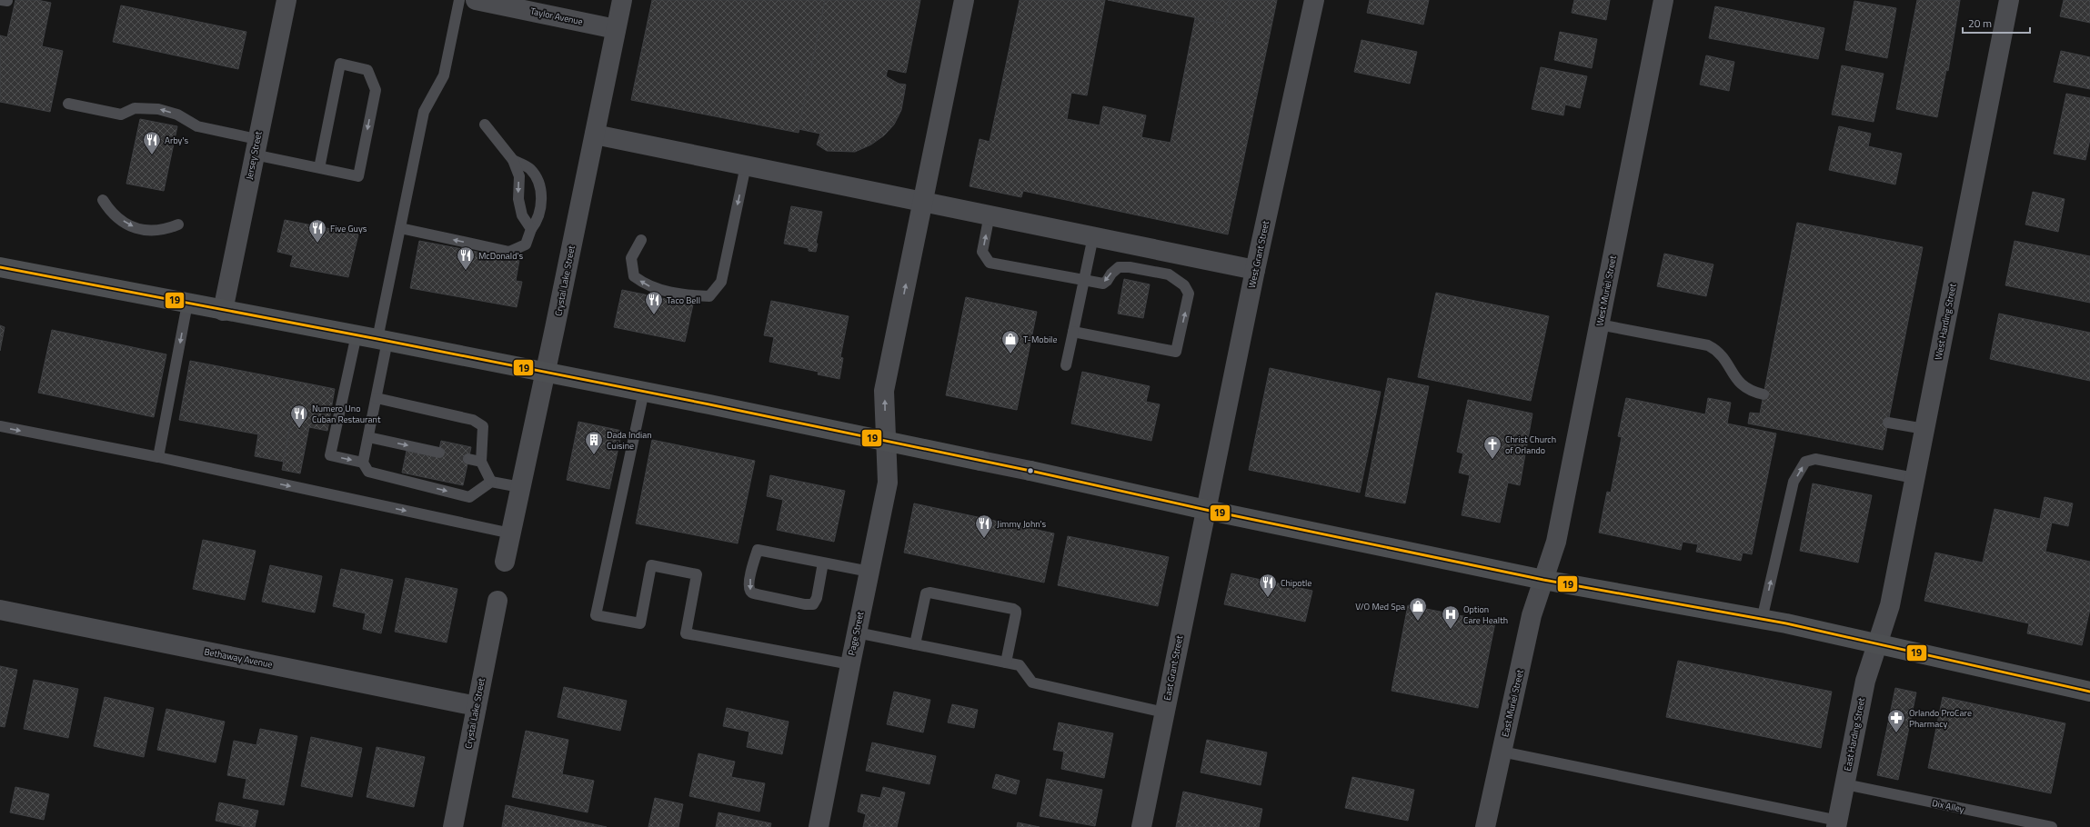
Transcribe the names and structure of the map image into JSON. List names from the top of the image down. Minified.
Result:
{"streets":{"street":["Taylor Avenue","Jersey Street","West Grant Street","Crystal Lake Street","West Muriel Street","West Harding Street","Page Street","Bethaway Avenue","East Grant Street","East Muriel Street","East Harding Street"],"lane":["Dix Alley"]},"crossings":[["Taylor Avenue","Crystal Lake Street"],["West Grant Street","East Grant Street"],["Crystal Lake Street","Bethaway Avenue"],["West Muriel Street","East Muriel Street"],["West Harding Street","East Harding Street"],["East Harding Street","Dix Alley"]],"places":{"restaurant":["Arby's","Five Guys","McDonald's","Taco Bell","Numero Uno Cuban Restaurant","Jimmy John's","Chipotle"],"shop":["T-Mobile","V/O Med Spa"],"building":["Dada Indian Cuisine"],"church":["Christ Church of Orlando"],"hospital":["Option Care Health"],"pharmacy":["Orlando ProCare Pharmacy"]},"lines":["transit line 19"],"scale_bar":"20 m"}
